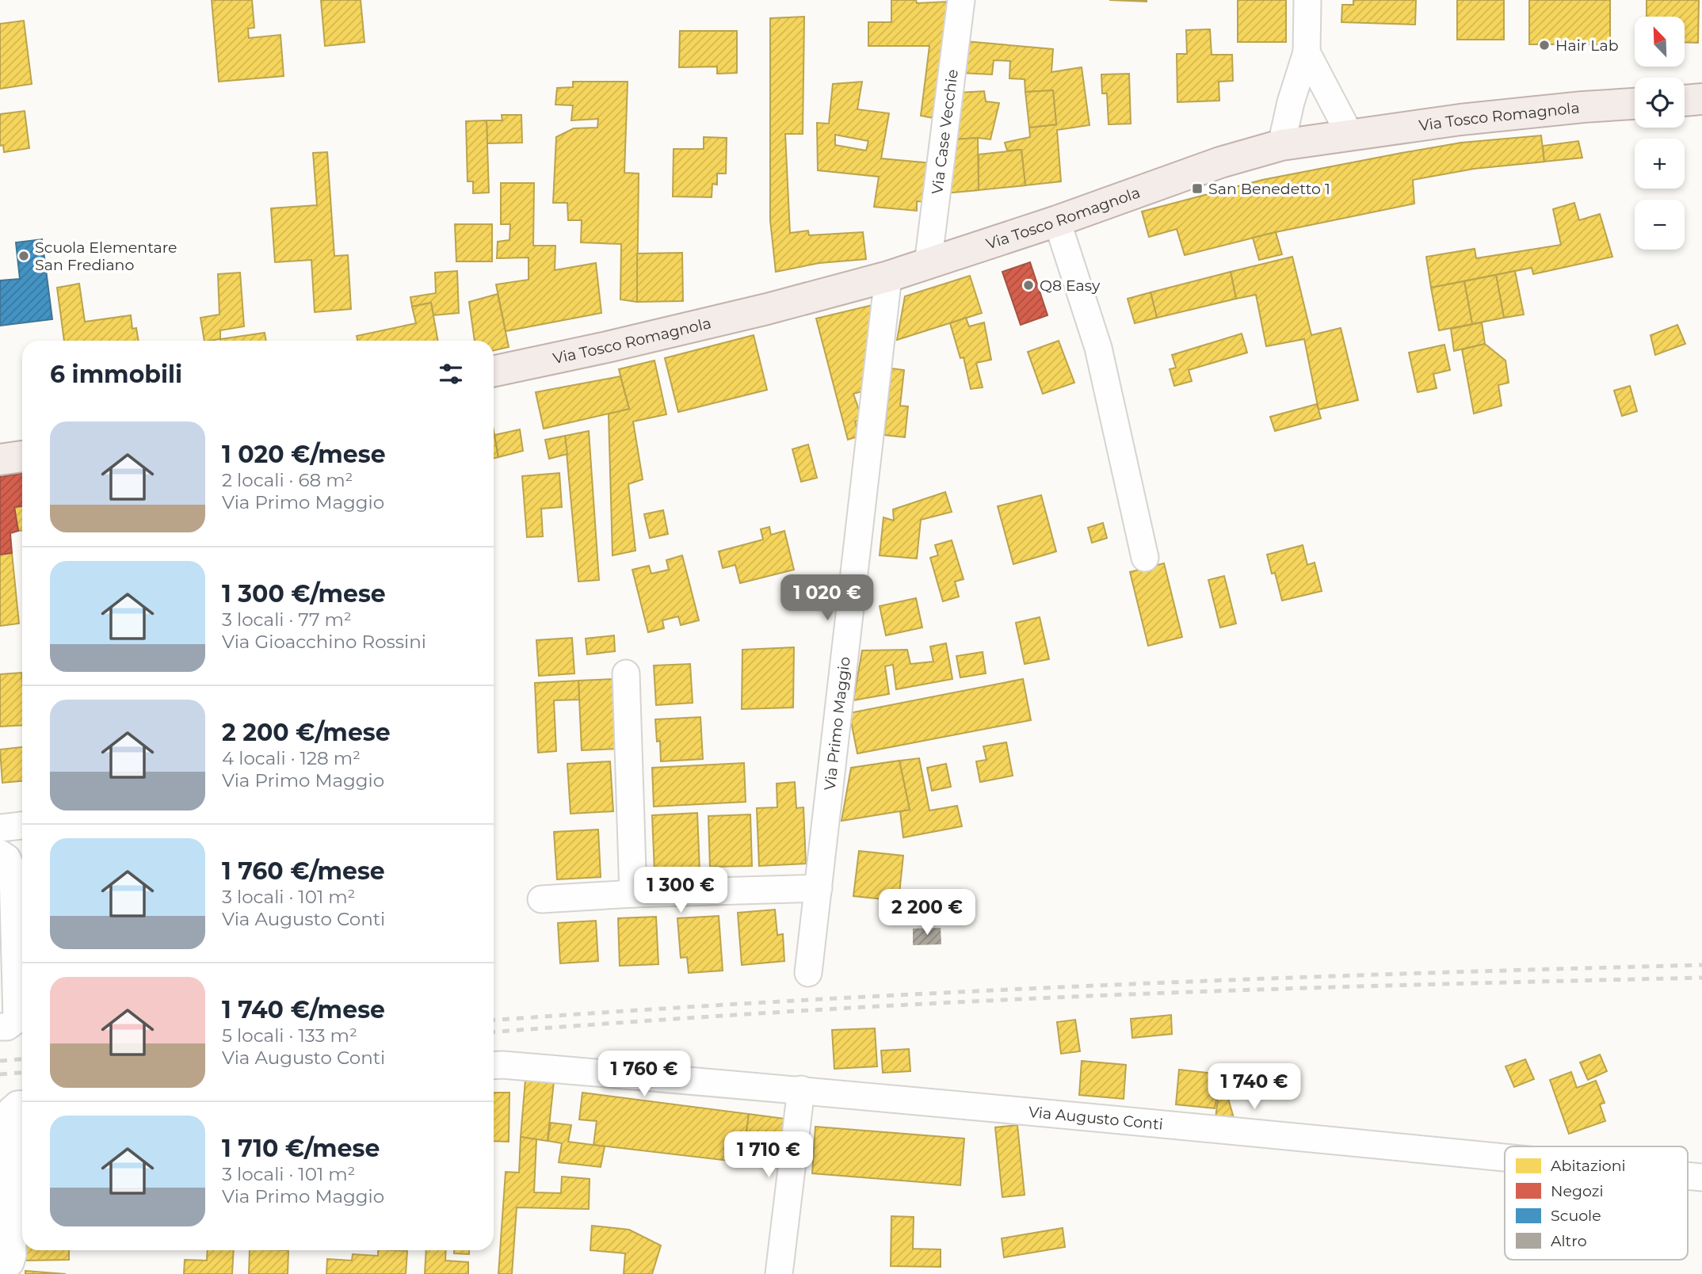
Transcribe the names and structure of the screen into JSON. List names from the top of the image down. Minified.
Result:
{"streets":{"main road":["Via Tosco Romagnola"],"street":["Via Case Vecchie","Via Primo Maggio","Via Augusto Conti"]},"crossings":[["Via Tosco Romagnola","Via Case Vecchie"],["Via Tosco Romagnola","Via Primo Maggio"]],"places":{"other":["Hair Lab","Scuola Elementare San Frediano","Q8 Easy"],"transit":["San Benedetto 1"]},"legend":["Abitazioni","Negozi","Scuole","Altro"],"north":"top left","page":{"map_buttons":["+","−"],"heading":"6 immobili","list":[{"name":"1 020 €/mese","note":"2 locali · 68 m² · Via Primo Maggio"},{"name":"1 300 €/mese","note":"3 locali · 77 m² · Via Gioacchino Rossini"},{"name":"2 200 €/mese","note":"4 locali · 128 m² · Via Primo Maggio"},{"name":"1 760 €/mese","note":"3 locali · 101 m² · Via Augusto Conti"},{"name":"1 740 €/mese","note":"5 locali · 133 m² · Via Augusto Conti"},{"name":"1 710 €/mese","note":"3 locali · 101 m² · Via Primo Maggio"}],"price":["1 020 €","1 300 €","2 200 €","1 760 €","1 740 €","1 710 €"]}}
